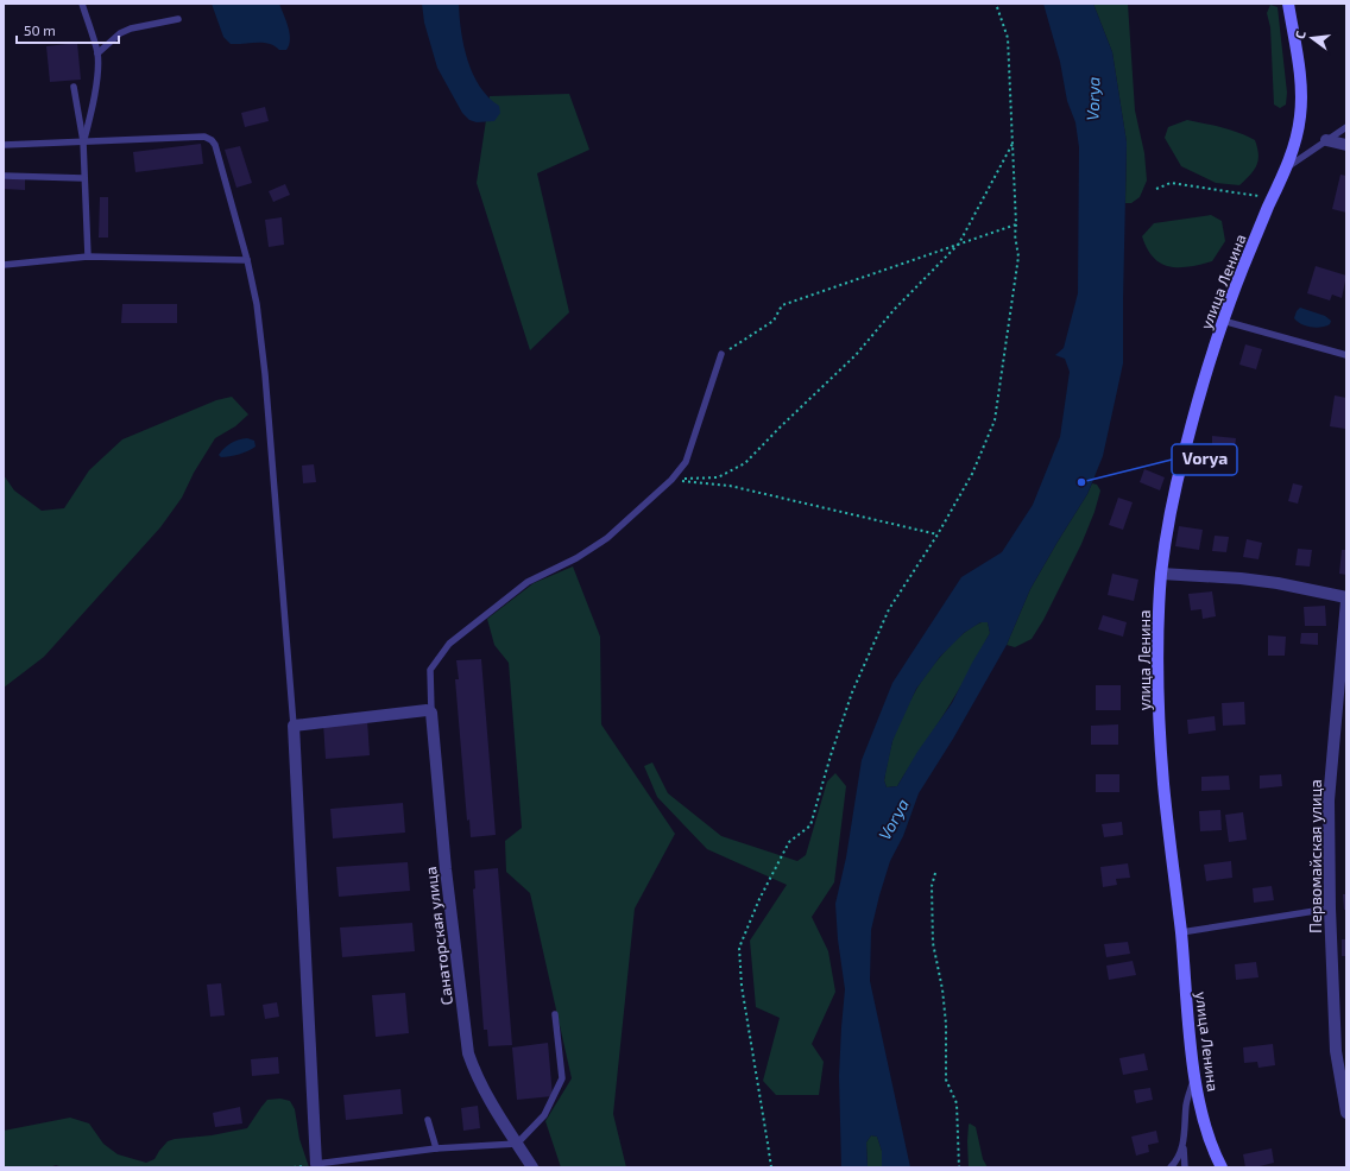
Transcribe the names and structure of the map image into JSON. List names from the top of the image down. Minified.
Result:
{"streets":{"street":["улица Ленина","Первомайская улица","Санаторская улица"]},"water":["Vorya"],"places":["Vorya"],"scale_bar":"50 m","north":"left"}
